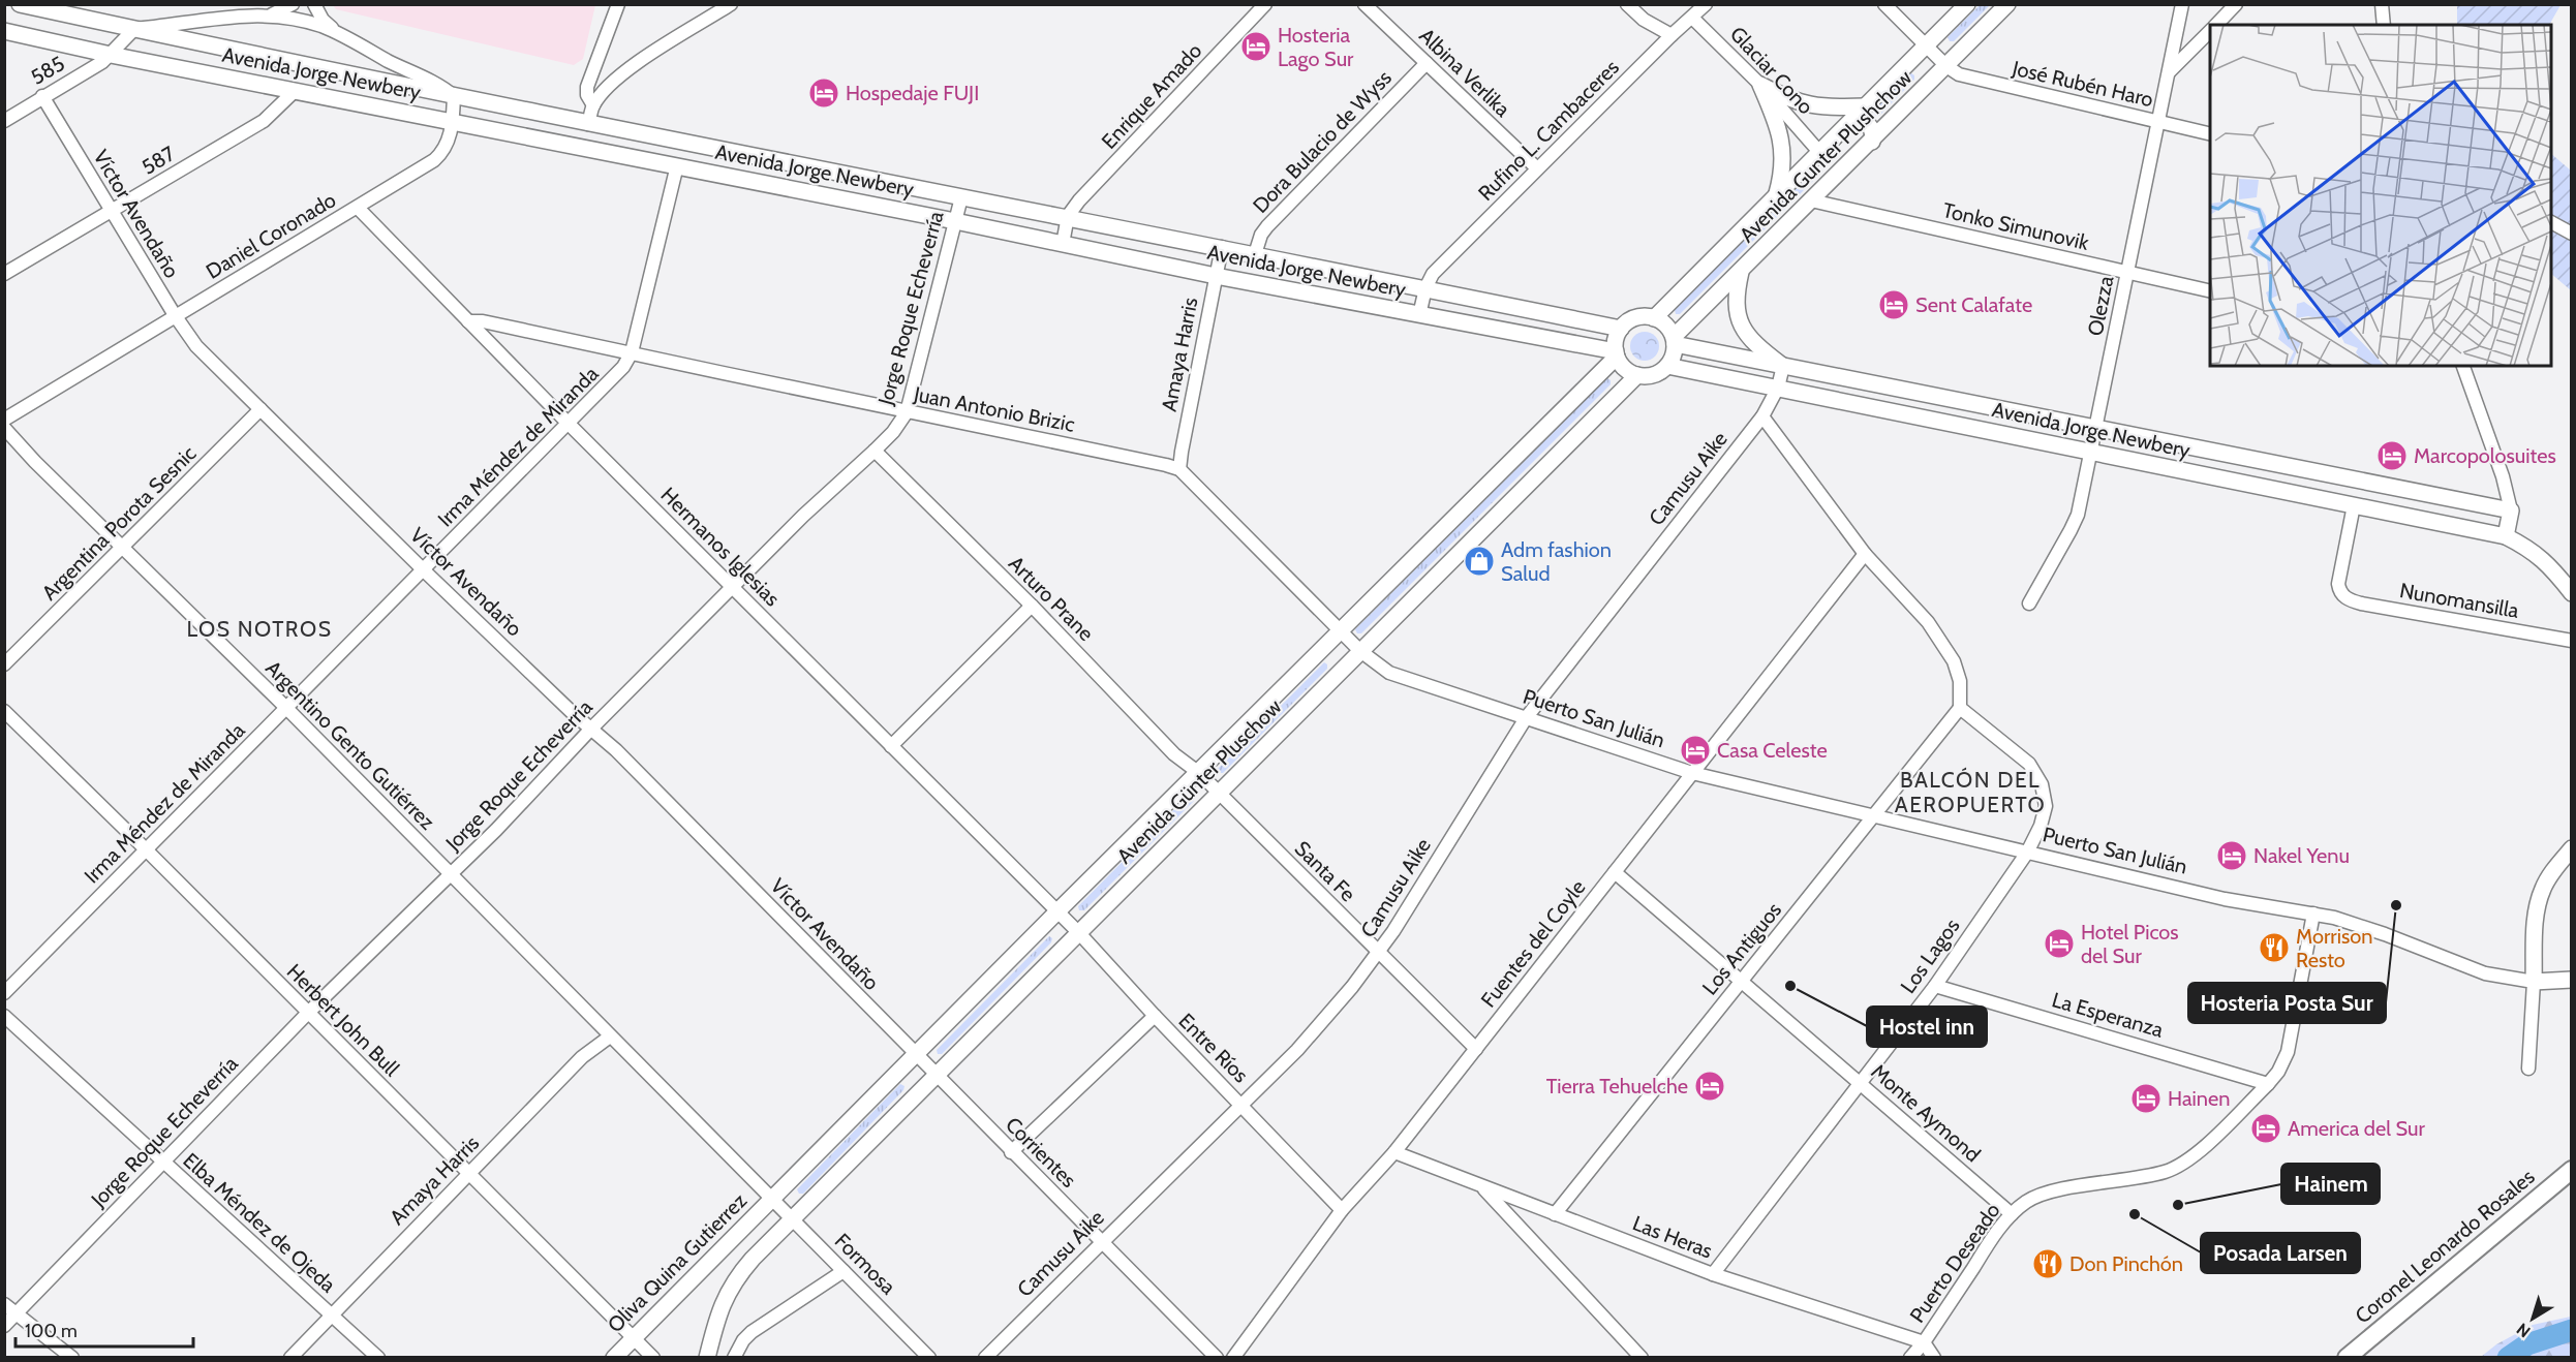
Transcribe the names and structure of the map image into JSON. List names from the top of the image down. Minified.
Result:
{"streets":{"main road":["Coronel Leonardo Rosales"],"street":["585","Glaciar Cono","Albina Verlika","Avenida Jorge Newbery","José Rubén Haro","Enrique Amado","Rufino L. Cambaceres","Dora Bulacio de Wyss","Avenida Gunter Plushchow","587","Víctor Avendaño","Tonko Simunovik","Daniel Coronado","Olezza","Jorge Roque Echeverría","Amaya Harris","Juan Antonio Brizic","Irma Méndez de Miranda","Camusu Aike","Argentina Porota Sesnic","Hermanos Iglesias","Arturo Prane","Nunomansilla","Puerto San Julián","Argentino Gento Gutiérrez","Avenida Günter Pluschow","Santa Fe","Fuentes del Coyle","Los Antiguos","Los Lagos","La Esperanza","Herbert John Bull","Entre Ríos","Monte Aymond","Corrientes","Elba Méndez de Ojeda","Las Heras","Oliva Quina Gutierrez","Puerto Deseado","Formosa"]},"crossings":[["585","Avenida Jorge Newbery"],["585","Víctor Avendaño"],["Glaciar Cono","Rufino L. Cambaceres"],["Glaciar Cono","Avenida Gunter Plushchow"],["Albina Verlika","Rufino L. Cambaceres"],["Albina Verlika","Dora Bulacio de Wyss"],["Avenida Jorge Newbery","Enrique Amado"],["Avenida Jorge Newbery","Rufino L. Cambaceres"],["Avenida Jorge Newbery","Dora Bulacio de Wyss"],["Avenida Jorge Newbery","Avenida Gunter Plushchow"],["Avenida Jorge Newbery","587"],["Avenida Jorge Newbery","Daniel Coronado"],["Avenida Jorge Newbery","Olezza"],["Avenida Jorge Newbery","Jorge Roque Echeverría"],["Avenida Jorge Newbery","Amaya Harris"],["Avenida Jorge Newbery","Irma Méndez de Miranda"],["Avenida Jorge Newbery","Camusu Aike"],["Avenida Jorge Newbery","Nunomansilla"],["Avenida Jorge Newbery","Avenida Günter Pluschow"],["José Rubén Haro","Avenida Gunter Plushchow"],["José Rubén Haro","Olezza"],["Avenida Gunter Plushchow","Tonko Simunovik"],["Avenida Gunter Plushchow","Avenida Günter Pluschow"],["587","Víctor Avendaño"],["Víctor Avendaño","Daniel Coronado"],["Víctor Avendaño","Jorge Roque Echeverría"],["Víctor Avendaño","Irma Méndez de Miranda"],["Víctor Avendaño","Argentina Porota Sesnic"],["Víctor Avendaño","Avenida Günter Pluschow"],["Víctor Avendaño","Corrientes"],["Tonko Simunovik","Olezza"],["Daniel Coronado","Hermanos Iglesias"],["Jorge Roque Echeverría","Juan Antonio Brizic"],["Jorge Roque Echeverría","Hermanos Iglesias"],["Jorge Roque Echeverría","Arturo Prane"],["Jorge Roque Echeverría","Argentino Gento Gutiérrez"],["Jorge Roque Echeverría","Herbert John Bull"],["Jorge Roque Echeverría","Elba Méndez de Ojeda"],["Amaya Harris","Juan Antonio Brizic"],["Amaya Harris","Argentino Gento Gutiérrez"],["Amaya Harris","Herbert John Bull"],["Amaya Harris","Elba Méndez de Ojeda"],["Juan Antonio Brizic","Irma Méndez de Miranda"],["Juan Antonio Brizic","Hermanos Iglesias"],["Irma Méndez de Miranda","Hermanos Iglesias"],["Irma Méndez de Miranda","Argentino Gento Gutiérrez"],["Irma Méndez de Miranda","Herbert John Bull"],["Camusu Aike","Puerto San Julián"],["Camusu Aike","Santa Fe"],["Camusu Aike","Entre Ríos"],["Camusu Aike","Corrientes"],["Argentina Porota Sesnic","Argentino Gento Gutiérrez"],["Hermanos Iglesias","Avenida Günter Pluschow"],["Hermanos Iglesias","Entre Ríos"],["Arturo Prane","Avenida Günter Pluschow"],["Arturo Prane","Santa Fe"],["Puerto San Julián","Avenida Günter Pluschow"],["Puerto San Julián","Fuentes del Coyle"],["Puerto San Julián","Los Antiguos"],["Puerto San Julián","Los Lagos"],["Puerto San Julián","Puerto Deseado"],["Argentino Gento Gutiérrez","Avenida Günter Pluschow"],["Argentino Gento Gutiérrez","Oliva Quina Gutierrez"],["Argentino Gento Gutiérrez","Formosa"],["Avenida Günter Pluschow","Santa Fe"],["Avenida Günter Pluschow","Entre Ríos"],["Avenida Günter Pluschow","Corrientes"],["Avenida Günter Pluschow","Oliva Quina Gutierrez"],["Avenida Günter Pluschow","Formosa"],["Santa Fe","Fuentes del Coyle"],["Fuentes del Coyle","Entre Ríos"],["Fuentes del Coyle","Monte Aymond"],["Fuentes del Coyle","Las Heras"],["Los Antiguos","Los Lagos"],["Los Antiguos","Monte Aymond"],["Los Antiguos","Las Heras"],["Los Lagos","La Esperanza"],["Los Lagos","Monte Aymond"],["Los Lagos","Las Heras"],["La Esperanza","Puerto Deseado"],["Herbert John Bull","Oliva Quina Gutierrez"],["Monte Aymond","Puerto Deseado"],["Las Heras","Puerto Deseado"],["Oliva Quina Gutierrez","Formosa"]],"districts":["LOS NOTROS","BALCÓN DEL AEROPUERTO"],"places":{"hotel":["Hosteria Lago Sur","Hospedaje FUJI","Sent Calafate","Marcopolosuites","Casa Celeste","Nakel Yenu","Hotel Picos del Sur","Tierra Tehuelche","Hainen","America del Sur"],"shop":["Adm fashion Salud"],"other":["Hosteria Posta Sur","Hostel inn","Hainem","Posada Larsen"],"restaurant":["Morrison Resto","Don Pinchón"]},"scale_bar":"100 m","north":"bottom left"}
